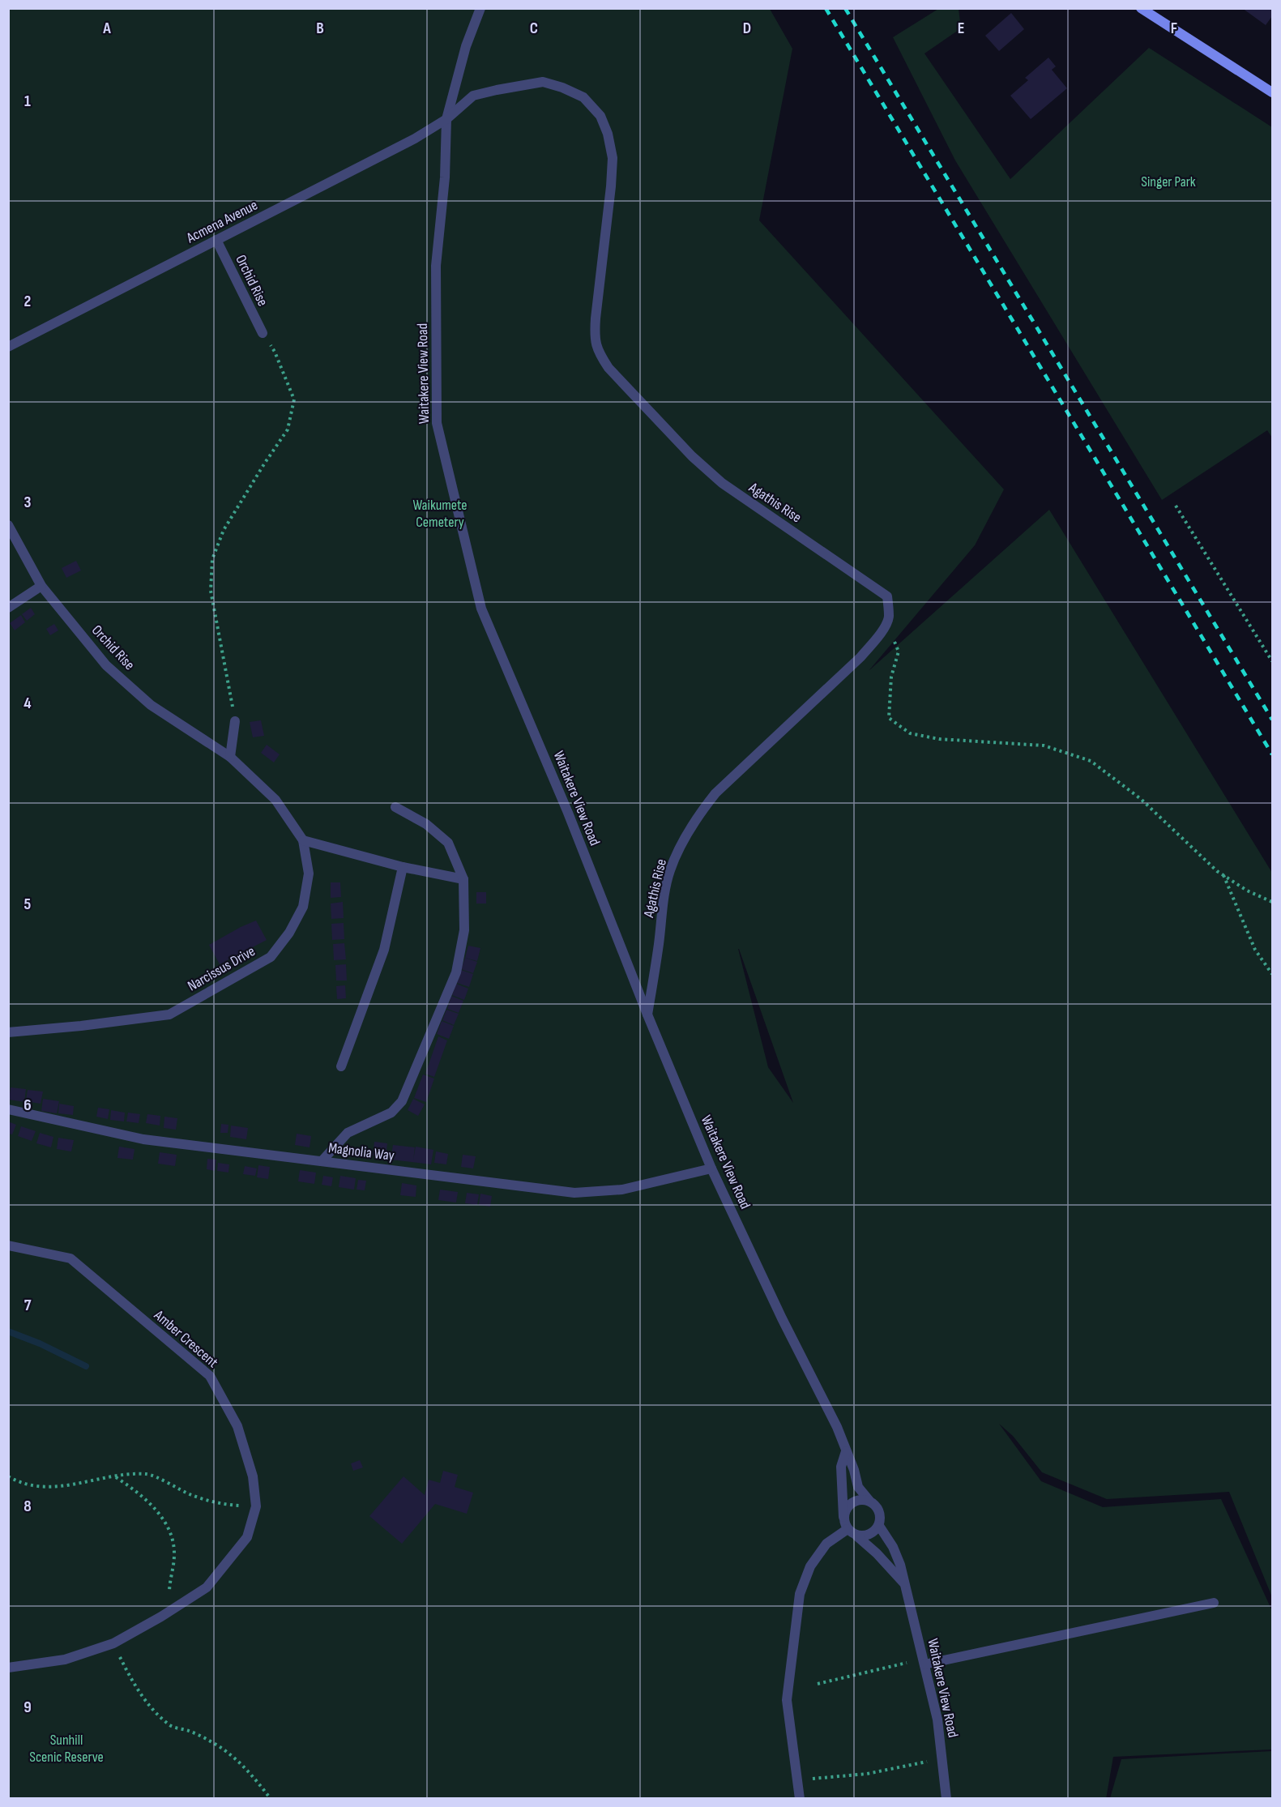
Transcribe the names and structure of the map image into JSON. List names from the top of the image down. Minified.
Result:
{"streets":{"lane":["Acmena Avenue","Orchid Rise","Waitakere View Road","Agathis Rise","Narcissus Drive","Magnolia Way","Amber Crescent"]},"crossings":[["Acmena Avenue","Orchid Rise"],["Acmena Avenue","Waitakere View Road"],["Acmena Avenue","Agathis Rise"],["Orchid Rise","Narcissus Drive"],["Waitakere View Road","Agathis Rise"],["Waitakere View Road","Magnolia Way"]],"parks":["Singer Park","Waikumete Cemetery","Sunhill Scenic Reserve"],"grid":{"columns":["A","B","C","D","E","F"],"rows":["1","2","3","4","5","6","7","8","9"]}}
